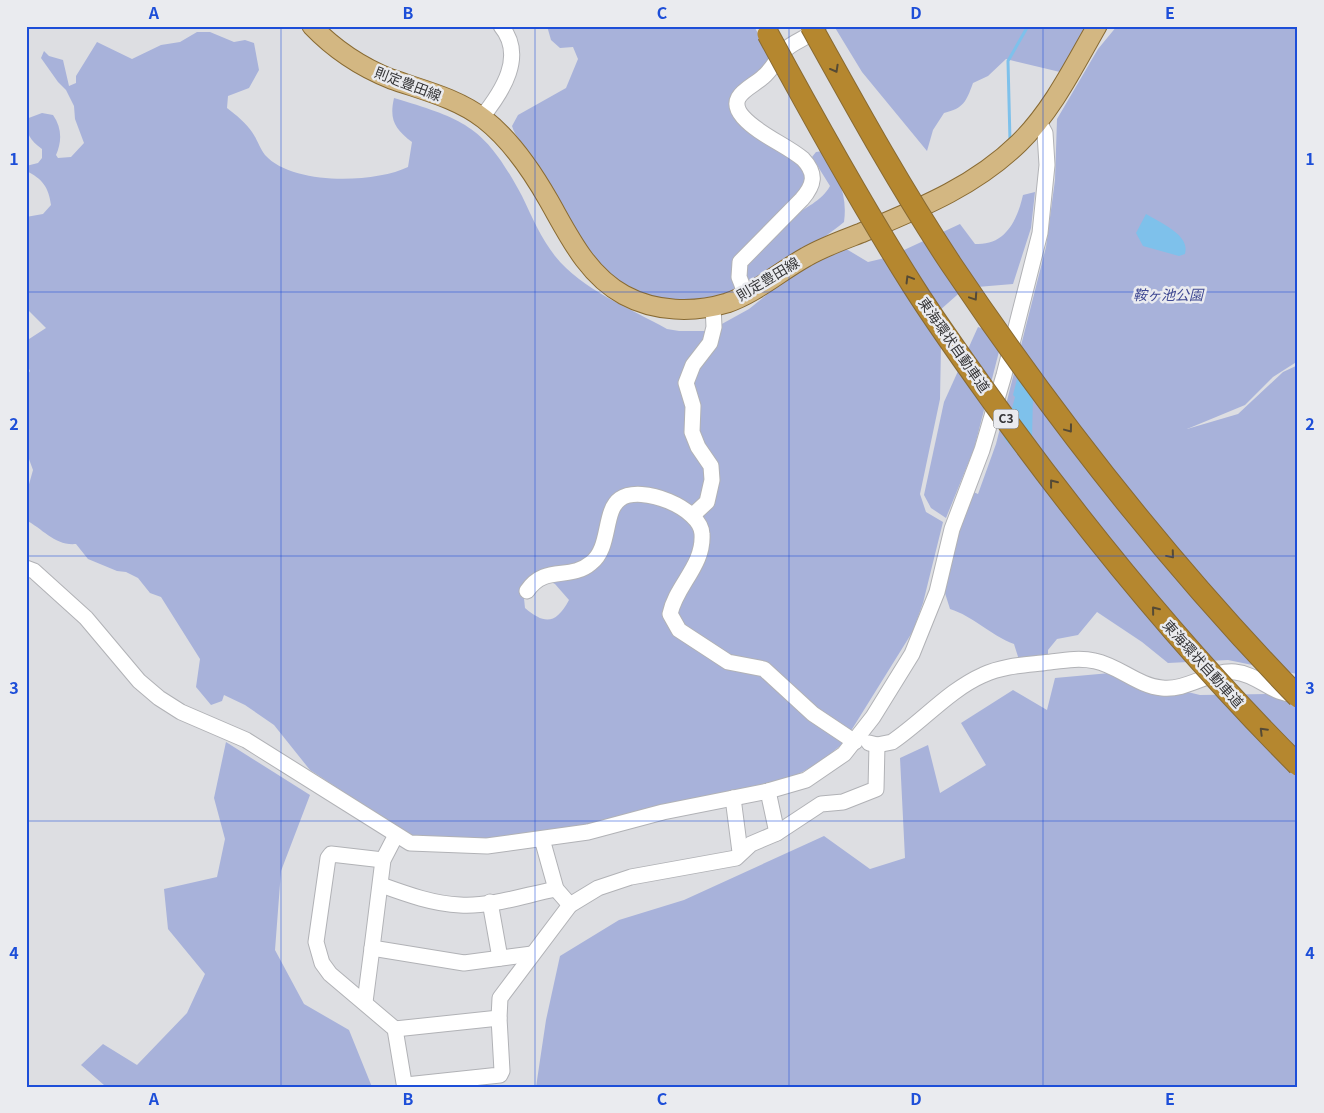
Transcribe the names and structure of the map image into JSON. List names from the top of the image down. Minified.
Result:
{"streets":{"highway":["東海環状自動車道","C3"],"main road":["則定豊田線"]},"parks":["鞍ヶ池公園"],"grid":{"columns":["A","B","C","D","E"],"rows":["1","2","3","4"]}}
